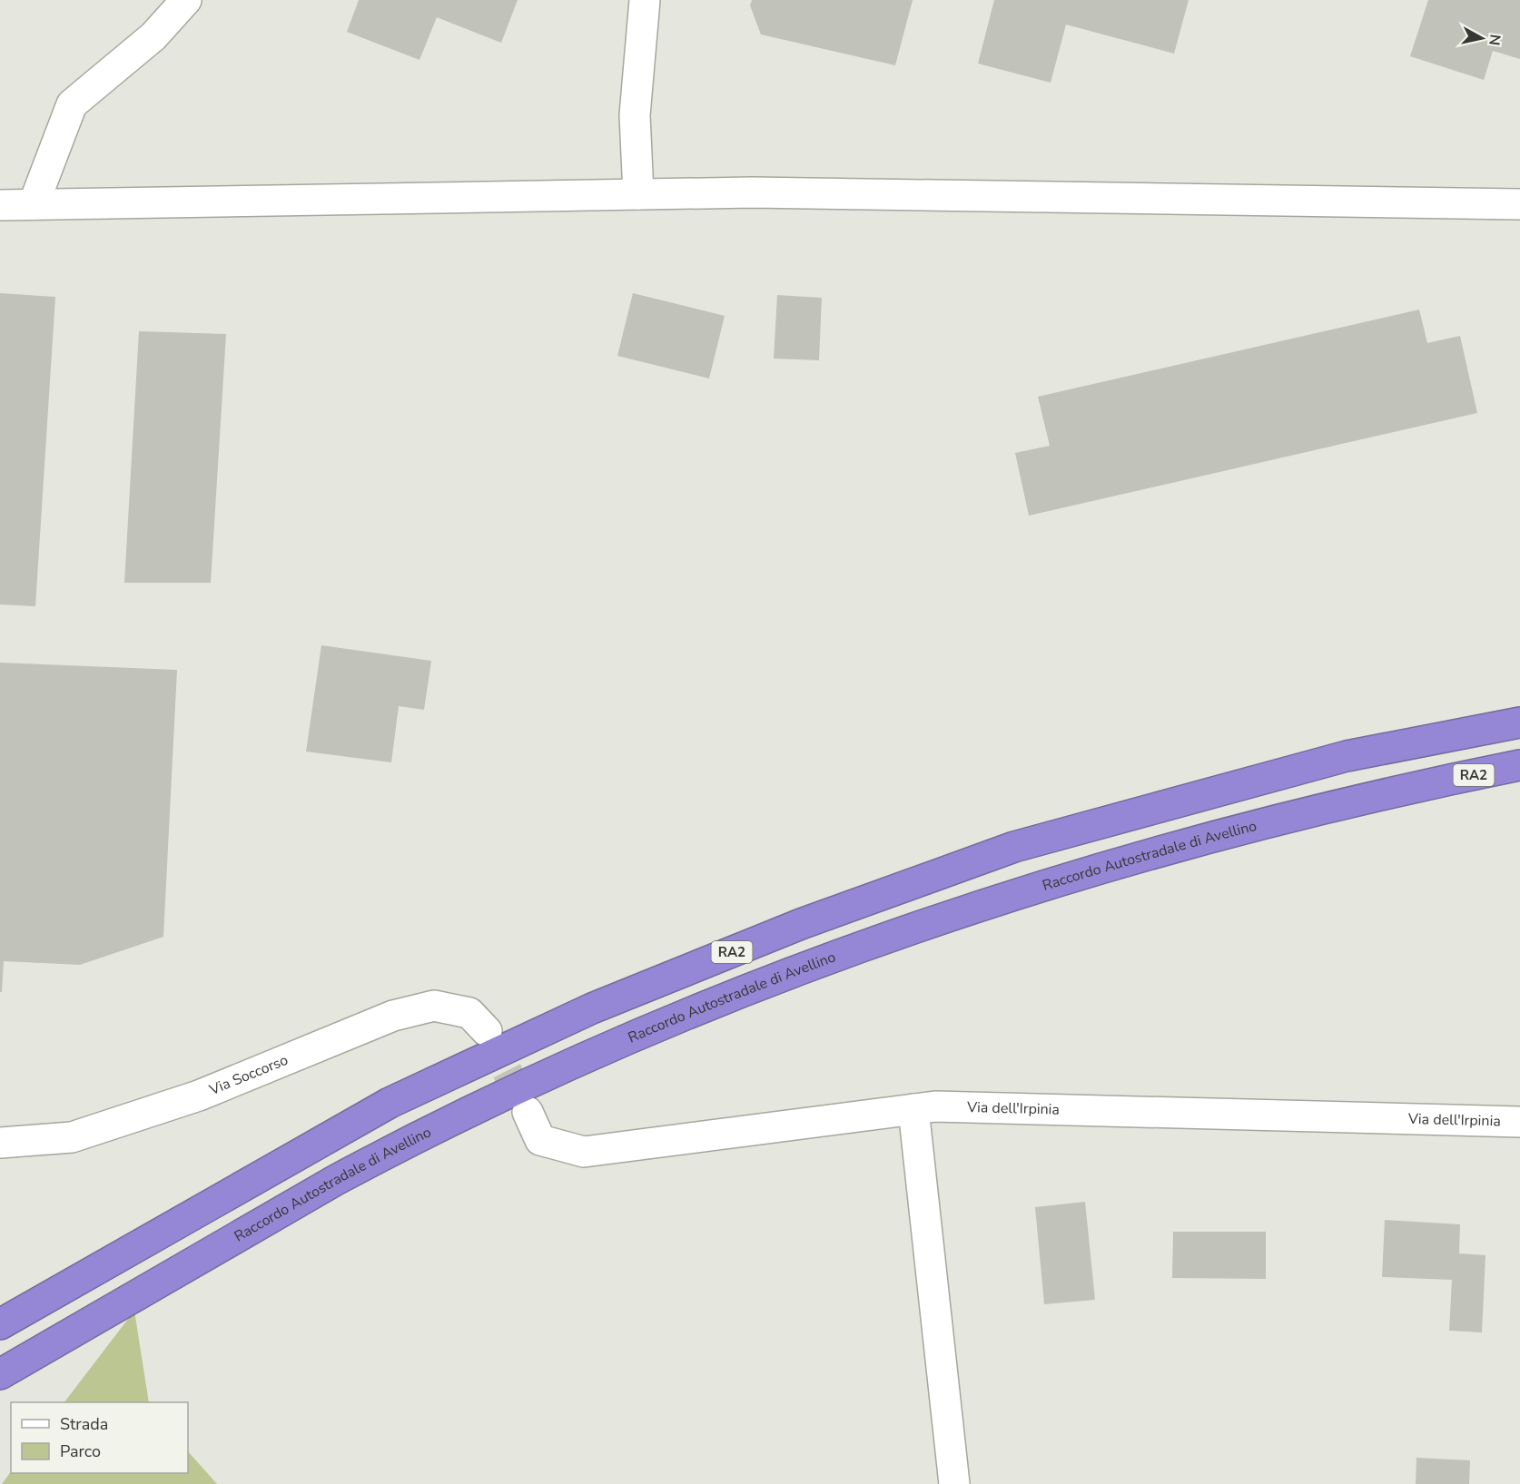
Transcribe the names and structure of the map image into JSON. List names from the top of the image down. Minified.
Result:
{"streets":{"highway":["RA2","Raccordo Autostradale di Avellino"],"street":["Via Soccorso","Via dell'Irpinia"]},"legend":["Strada","Parco"],"north":"right"}
